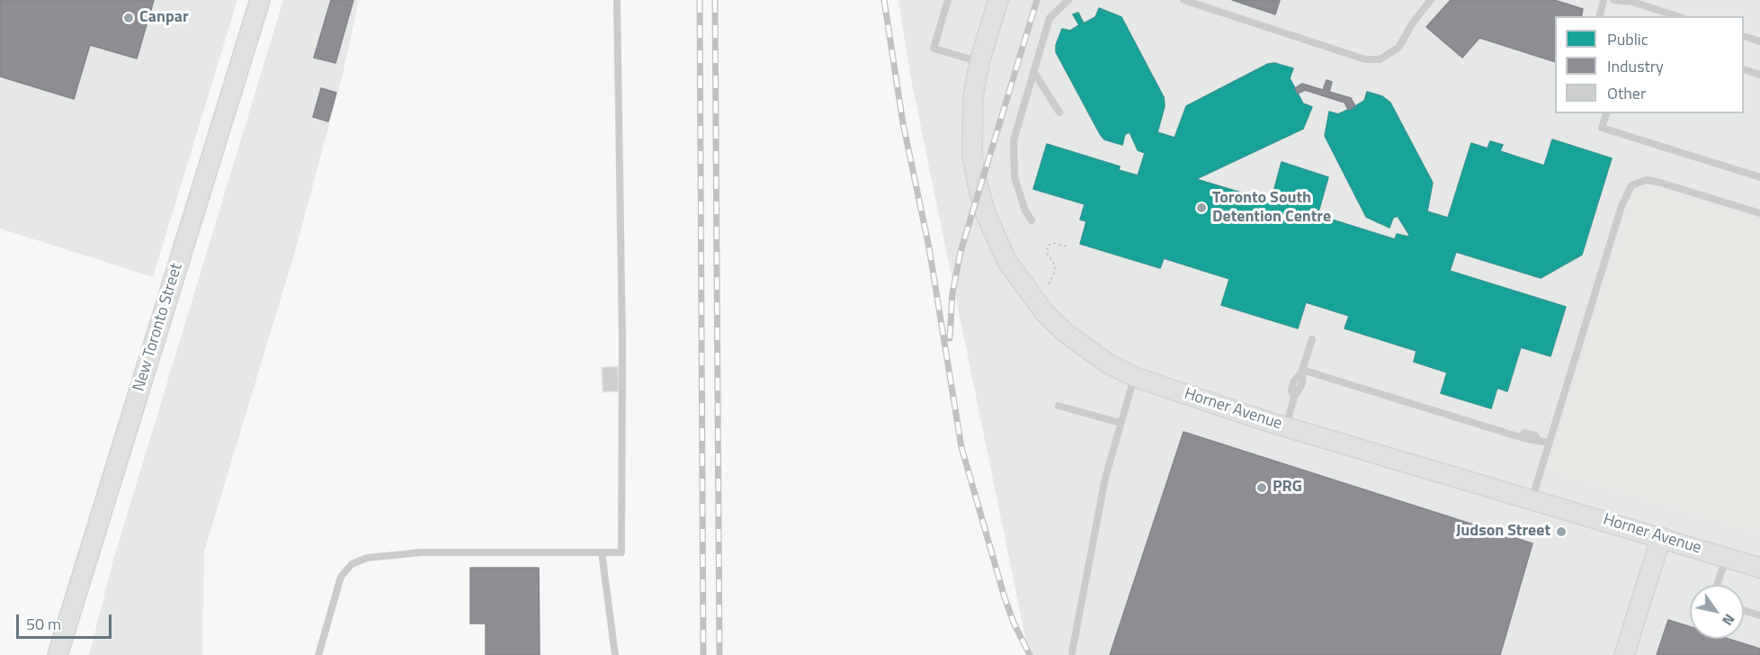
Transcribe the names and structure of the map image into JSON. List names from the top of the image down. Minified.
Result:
{"streets":{"main road":["New Toronto Street","Horner Avenue"]},"places":["Canpar","Toronto South Detention Centre","PRG","Judson Street"],"legend":["Public","Industry","Other"],"scale_bar":"50 m","north":"bottom right"}
